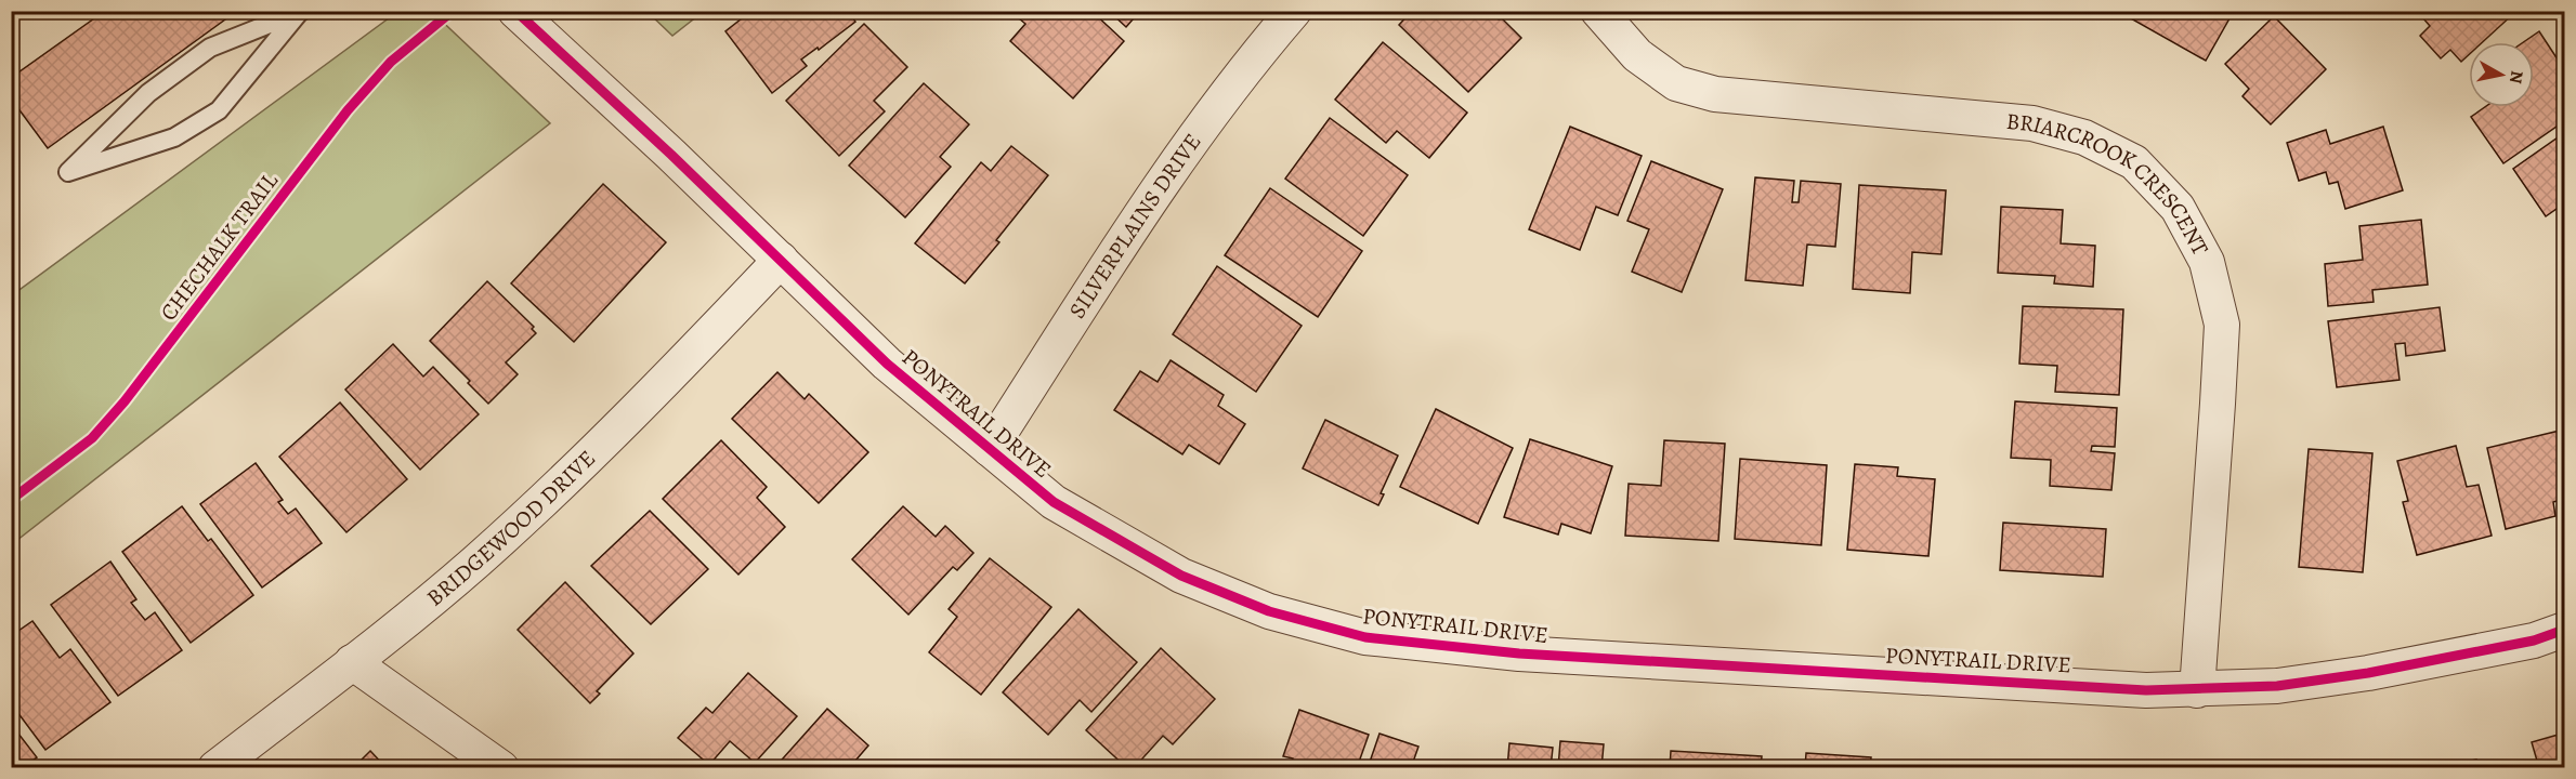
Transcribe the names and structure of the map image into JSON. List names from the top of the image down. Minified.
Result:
{"streets":{"street":["BRIARCROOK CRESCENT","SILVERPLAINS DRIVE","PONYTRAIL DRIVE","BRIDGEWOOD DRIVE"],"cycle path":["CHECHALK TRAIL"]},"crossings":[["BRIARCROOK CRESCENT","PONYTRAIL DRIVE"],["SILVERPLAINS DRIVE","PONYTRAIL DRIVE"],["PONYTRAIL DRIVE","BRIDGEWOOD DRIVE"]],"north":"right"}
